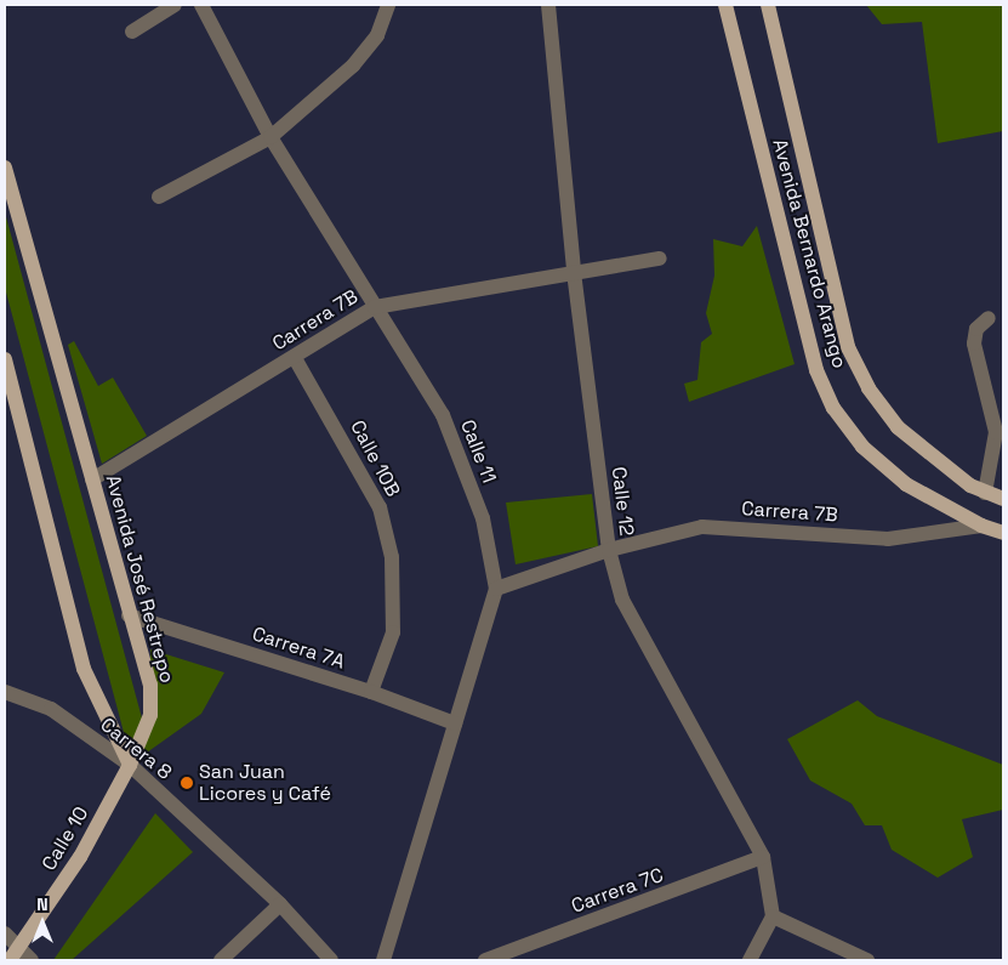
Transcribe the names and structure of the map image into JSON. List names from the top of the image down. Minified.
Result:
{"streets":{"main road":["Avenida Bernardo Arango","Avenida José Restrepo","Calle 10"],"street":["Carrera 7B","Calle 11","Calle 10B","Calle 12","Carrera 7A","Carrera 8","Carrera 7C"]},"crossings":[["Avenida Bernardo Arango","Carrera 7B"],["Carrera 7B","Calle 11"],["Carrera 7B","Calle 10B"],["Carrera 7B","Calle 12"],["Carrera 7B","Avenida José Restrepo"],["Calle 11","Carrera 7A"],["Calle 10B","Carrera 7A"],["Calle 12","Carrera 7C"],["Avenida José Restrepo","Carrera 7A"],["Avenida José Restrepo","Carrera 8"],["Avenida José Restrepo","Calle 10"],["Carrera 8","Calle 10"]],"places":["San Juan Licores y Café"],"north":"top"}
